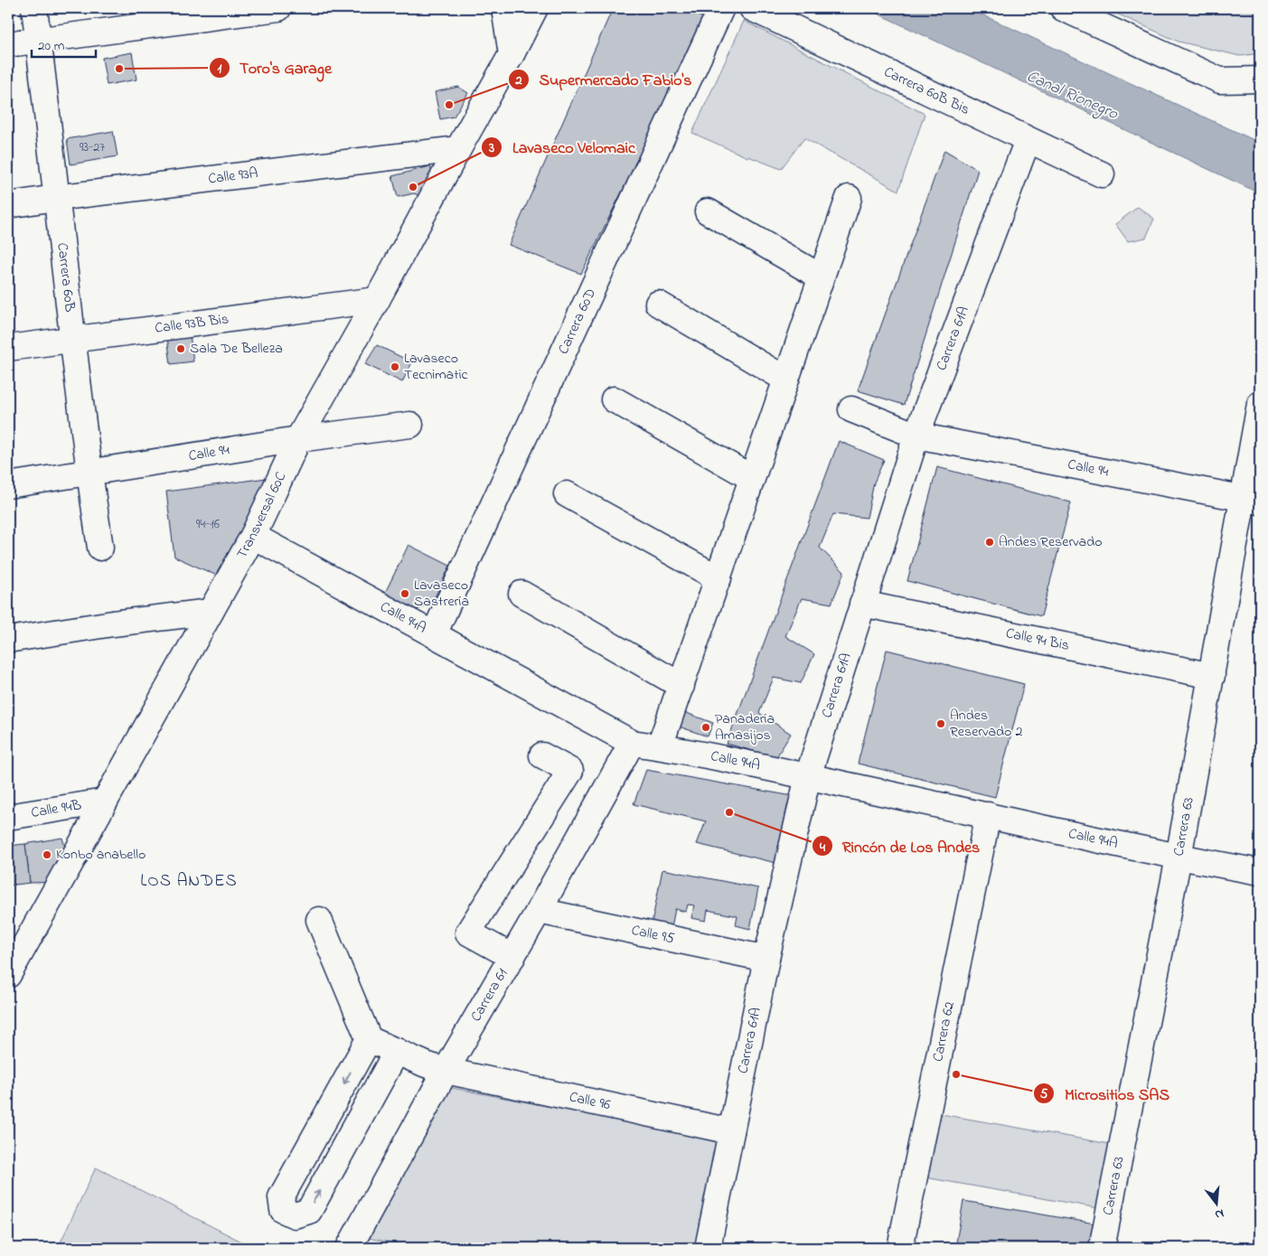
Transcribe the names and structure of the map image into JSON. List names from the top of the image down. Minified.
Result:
{"streets":{"street":["Carrera 60B Bis","Calle 93A","Carrera 60B","Carrera 60D","Calle 93B Bis","Carrera 61A","Calle 94","Transversal 60C","Calle 94A","Calle 94 Bis","Calle 94B","Carrera 63","Calle 95","Carrera 61","Carrera 62","Calle 96"]},"crossings":[["Carrera 60B Bis","Carrera 61A"],["Calle 93A","Carrera 60B"],["Calle 93A","Transversal 60C"],["Carrera 60B","Calle 93B Bis"],["Carrera 60B","Calle 94"],["Carrera 60D","Calle 94A"],["Calle 93B Bis","Transversal 60C"],["Carrera 61A","Calle 94"],["Carrera 61A","Calle 94A"],["Carrera 61A","Calle 94 Bis"],["Carrera 61A","Calle 95"],["Carrera 61A","Calle 96"],["Calle 94","Transversal 60C"],["Calle 94","Carrera 63"],["Transversal 60C","Calle 94A"],["Transversal 60C","Calle 94B"],["Calle 94A","Carrera 63"],["Calle 94A","Carrera 61"],["Calle 94A","Carrera 62"],["Calle 94 Bis","Carrera 63"],["Calle 95","Carrera 61"],["Carrera 61","Calle 96"]],"districts":["LOS ANDES"],"water":["Canal Rionegro"],"places":["Toro's Garage","Supermercado Fabio's","Lavaseco Velomaic","Sala De Belleza","Lavaseco Tecnimatic","Andes Reservado","Lavaseco Sastrería","Andes Reservado 2","Panadería Amasijos","Rincón de Los Andes","Konbo anabello","Micrositios SAS"],"house_numbers":["93-27","94-16"],"scale_bar":"20 m","north":"bottom"}
